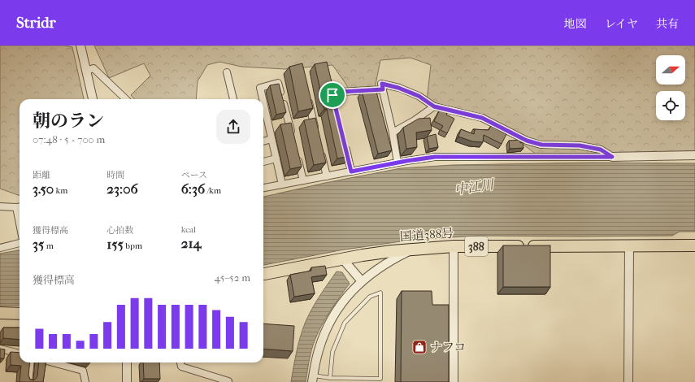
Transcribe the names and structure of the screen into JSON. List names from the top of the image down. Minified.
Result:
{"streets":{"highway":["国道388号","388"]},"water":["中江川"],"places":{"shop":["ナフコ"]},"north":"right","page":{"header":"Stridr","nav":["地図","レイヤ","共有"],"heading":["朝のラン","07:48 · 5 × 700 m"],"stats":[["距離","3.50 km"],["時間","23:06"],["ペース","6:36 /km"],["獲得標高","35 m"],["心拍数","155 bpm"],["kcal","214"]],"chart":["獲得標高","45–52 m"]}}
